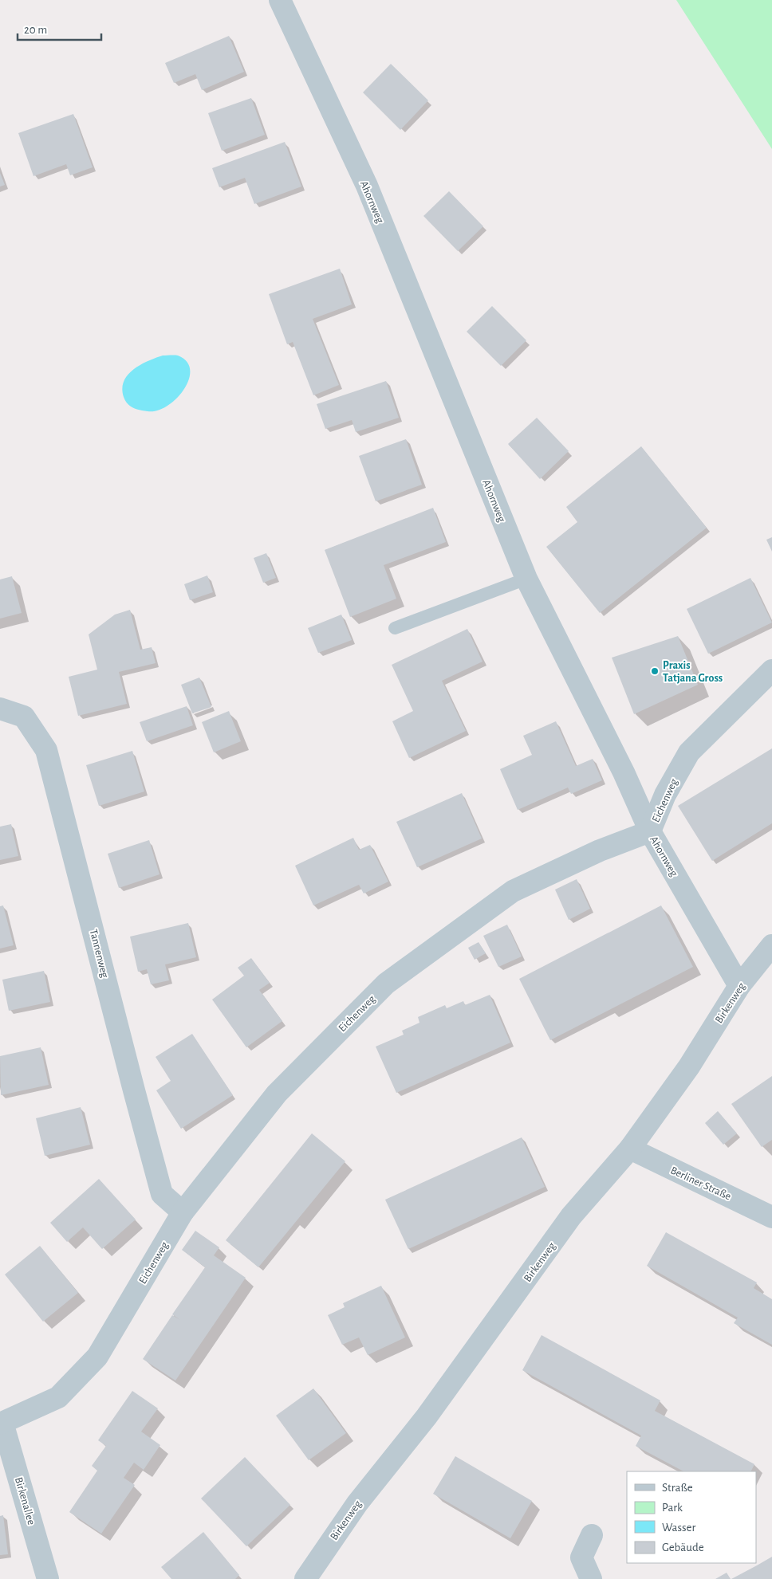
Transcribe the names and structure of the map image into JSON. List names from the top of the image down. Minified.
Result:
{"streets":{"street":["Ahornweg","Eichenweg","Tannenweg","Birkenweg","Berliner Straße","Birkenallee"]},"crossings":[["Ahornweg","Eichenweg"],["Ahornweg","Birkenweg"],["Eichenweg","Tannenweg"],["Eichenweg","Birkenallee"],["Birkenweg","Berliner Straße"]],"places":["Praxis Tatjana Gross"],"legend":["Straße","Park","Wasser","Gebäude"],"scale_bar":"20 m"}
